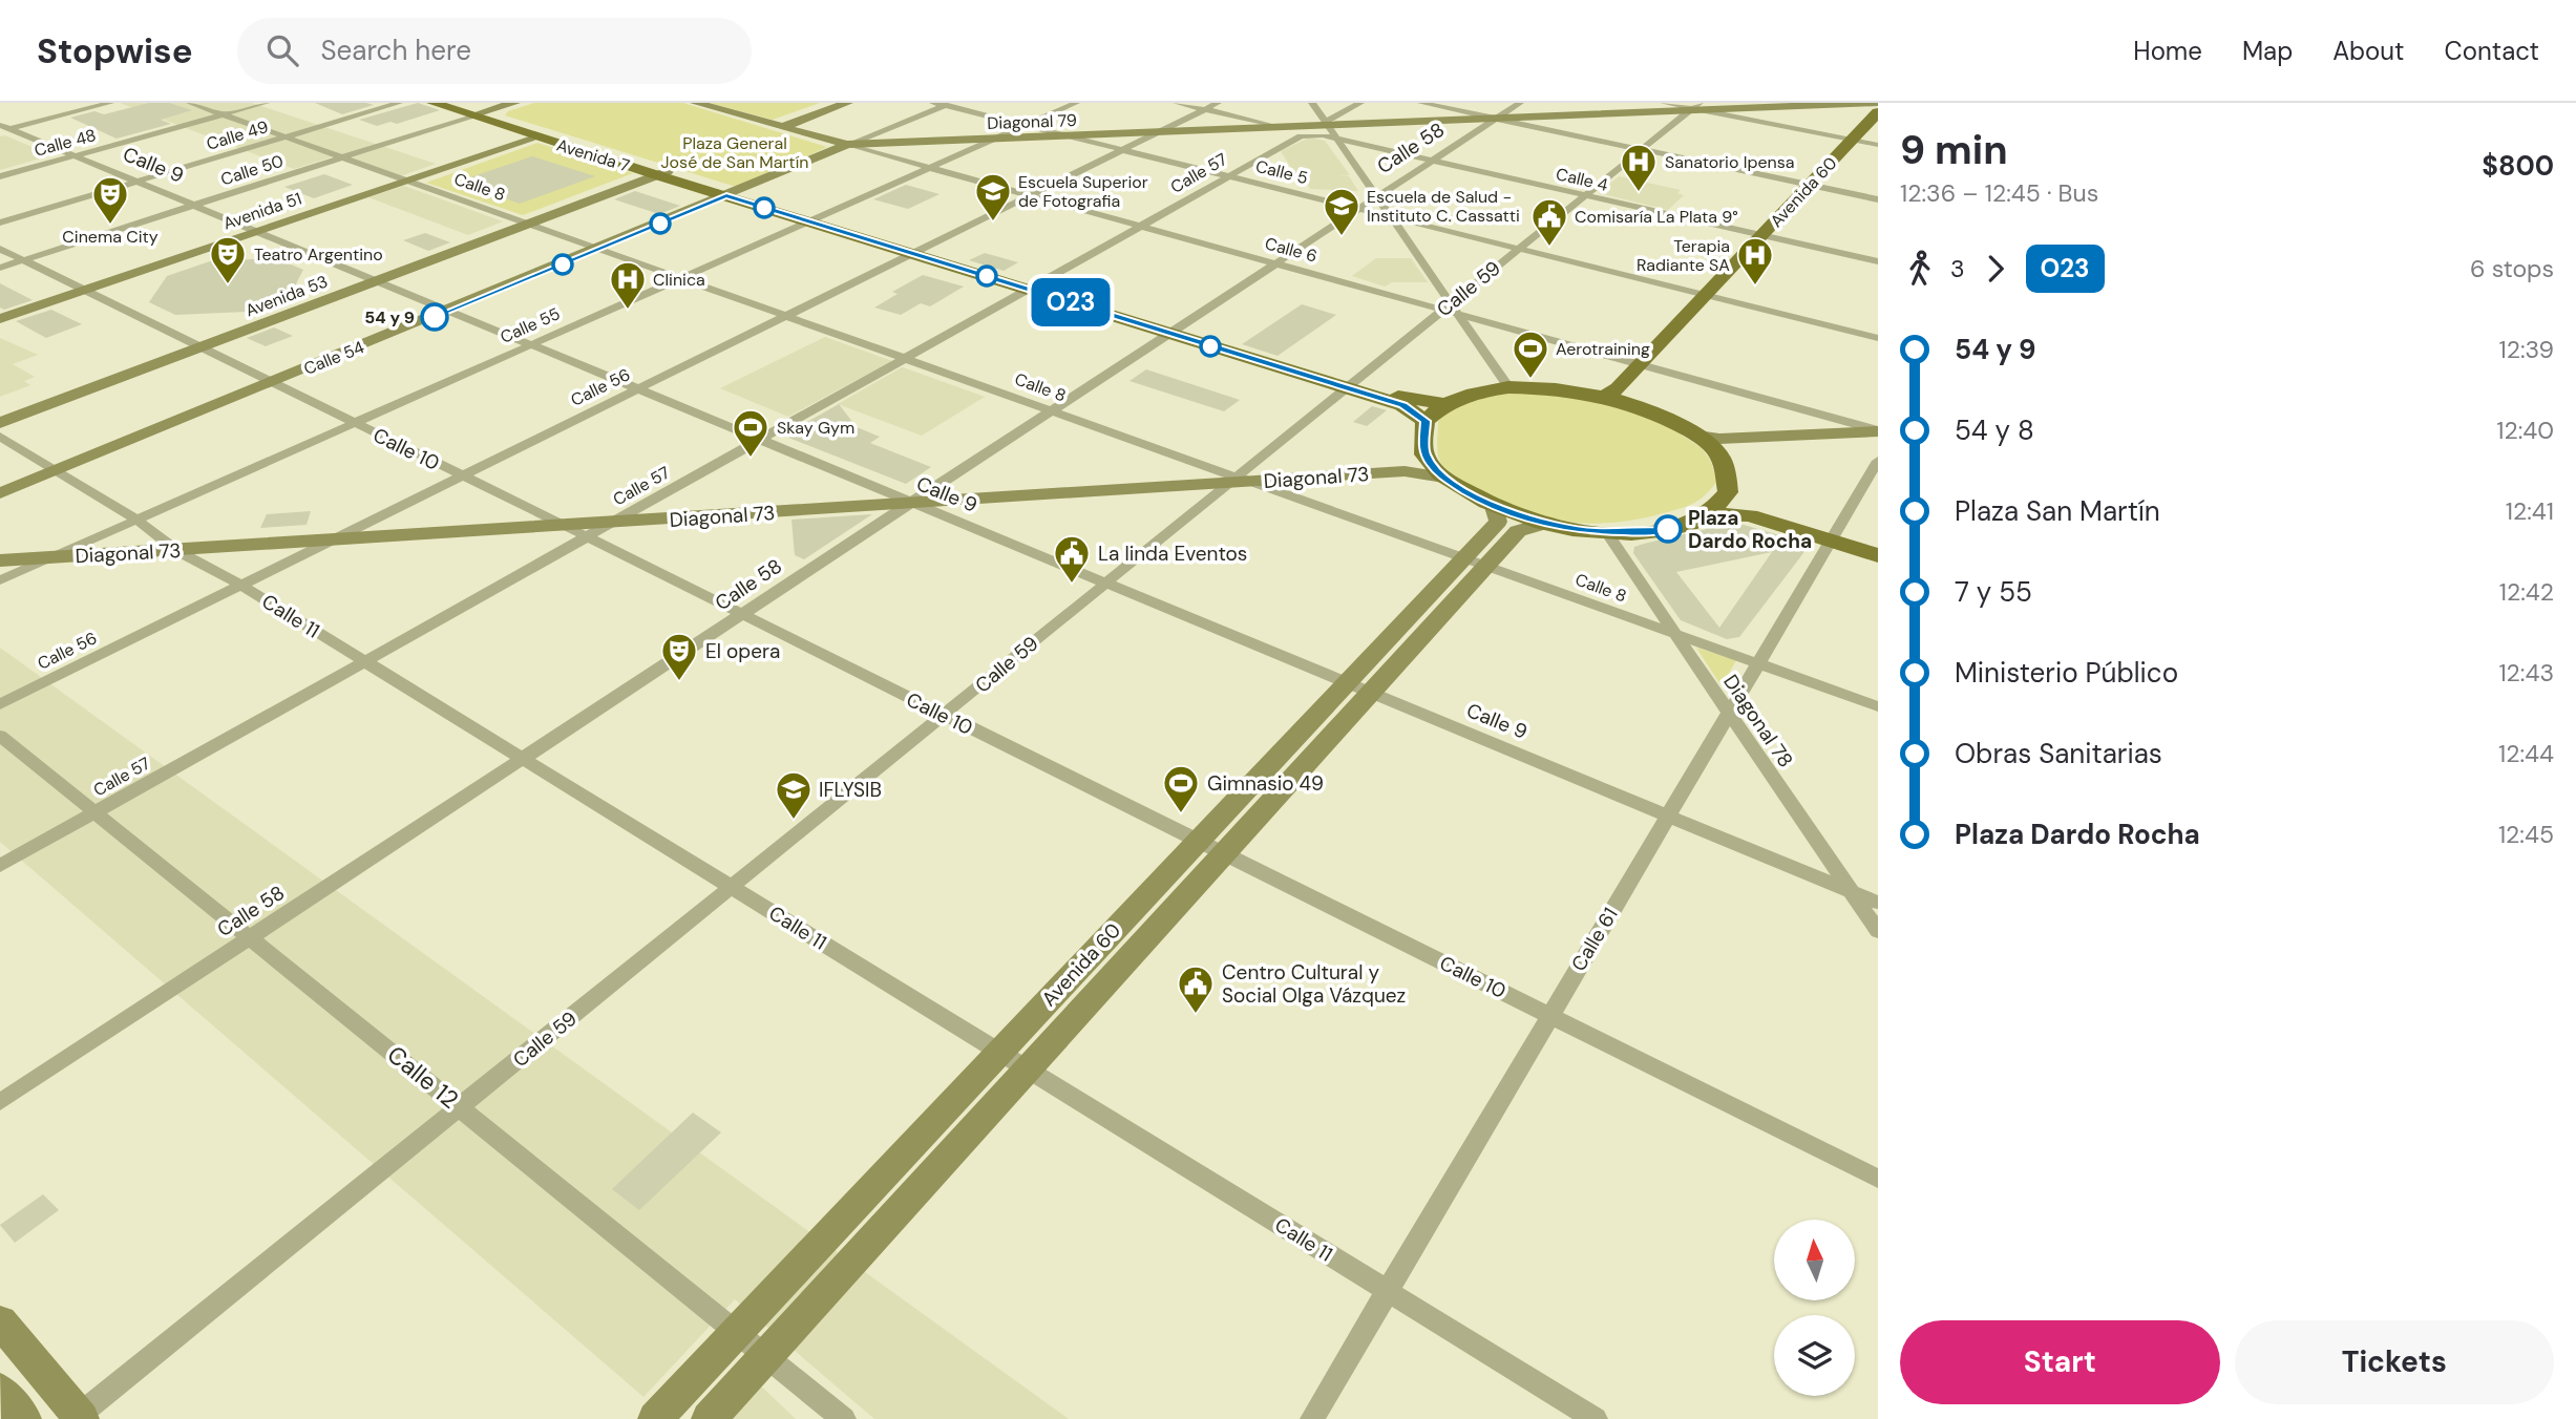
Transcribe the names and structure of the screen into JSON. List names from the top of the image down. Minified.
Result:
{"streets":{"main road":["Diagonal 79","Avenida 7","Calle 50","Avenida 60","Avenida 51","Calle 6","Avenida 53","Calle 54","Diagonal 73"],"street":["Calle 49","Calle 48","Calle 58","Calle 9","Calle 5","Calle 57","Calle 4","Calle 8","Calle 59","Calle 55","Calle 56","Calle 10","Calle 11","Diagonal 78","Calle 61","Calle 12"]},"crossings":[["Diagonal 79","Calle 58"],["Diagonal 79","Calle 5"],["Diagonal 79","Calle 4"],["Diagonal 79","Calle 6"],["Diagonal 79","Calle 59"],["Diagonal 79","Calle 55"],["Diagonal 79","Calle 54"],["Diagonal 79","Calle 56"],["Calle 49","Calle 9"],["Calle 49","Calle 8"],["Calle 48","Calle 9"],["Calle 48","Calle 8"],["Calle 58","Avenida 7"],["Calle 58","Calle 9"],["Calle 58","Calle 5"],["Calle 58","Calle 4"],["Calle 58","Calle 8"],["Calle 58","Calle 6"],["Calle 58","Calle 10"],["Calle 58","Diagonal 73"],["Calle 58","Calle 11"],["Calle 58","Calle 12"],["Avenida 7","Calle 50"],["Avenida 7","Calle 57"],["Avenida 7","Avenida 51"],["Avenida 7","Calle 59"],["Avenida 7","Avenida 53"],["Avenida 7","Calle 55"],["Avenida 7","Calle 54"],["Avenida 7","Calle 56"],["Calle 9","Calle 50"],["Calle 9","Calle 57"],["Calle 9","Avenida 60"],["Calle 9","Avenida 51"],["Calle 9","Calle 59"],["Calle 9","Avenida 53"],["Calle 9","Calle 55"],["Calle 9","Calle 54"],["Calle 9","Calle 56"],["Calle 9","Diagonal 73"],["Calle 9","Diagonal 78"],["Calle 9","Calle 61"],["Calle 50","Calle 8"],["Calle 50","Calle 10"],["Calle 5","Calle 57"],["Calle 5","Avenida 60"],["Calle 5","Calle 59"],["Calle 5","Calle 55"],["Calle 5","Calle 54"],["Calle 5","Calle 56"],["Calle 57","Calle 4"],["Calle 57","Calle 8"],["Calle 57","Calle 6"],["Calle 57","Calle 10"],["Calle 57","Diagonal 73"],["Calle 57","Calle 11"],["Calle 57","Calle 12"],["Calle 4","Avenida 60"],["Calle 4","Calle 59"],["Calle 8","Avenida 60"],["Calle 8","Avenida 51"],["Calle 8","Calle 59"],["Calle 8","Avenida 53"],["Calle 8","Calle 55"],["Calle 8","Calle 54"],["Calle 8","Calle 56"],["Calle 8","Diagonal 73"],["Calle 8","Diagonal 78"],["Calle 8","Calle 61"],["Avenida 60","Calle 6"],["Avenida 60","Calle 10"],["Avenida 60","Calle 11"],["Avenida 60","Calle 12"],["Avenida 51","Calle 10"],["Calle 6","Calle 59"],["Calle 6","Calle 55"],["Calle 6","Calle 54"],["Calle 6","Calle 56"],["Calle 59","Calle 10"],["Calle 59","Diagonal 73"],["Calle 59","Calle 11"],["Calle 59","Calle 12"],["Avenida 53","Calle 10"],["Calle 55","Calle 10"],["Calle 55","Diagonal 73"],["Calle 55","Calle 11"],["Calle 54","Calle 10"],["Calle 54","Calle 11"],["Calle 56","Calle 10"],["Calle 56","Diagonal 73"],["Calle 56","Calle 11"],["Calle 10","Diagonal 73"],["Calle 10","Calle 61"],["Diagonal 73","Calle 11"],["Calle 11","Calle 61"],["Diagonal 78","Calle 61"]],"parks":["Plaza General José de San Martín"],"places":{"hospital":["Sanatorio Ipensa","Terapia Radiante SA","Clinica"],"school or university":["Escuela Superior de Fotografia","Escuela de Salud - Instituto C. Cassatti","IFLYSIB"],"theatre":["Cinema City","Teatro Argentino","El opera"],"public building":["Comisaría La Plata 9°","La linda Eventos","Centro Cultural y Social Olga Vázquez"],"other":["54 y 9","Plaza Dardo Rocha"],"sports":["Aerotraining","Skay Gym","Gimnasio 49"]},"lines":["bus line O23"],"north":"top","page":{"header":"Stopwise","search":"Search here","nav":["Home","Map","About","Contact"],"on_map":"O23","heading":["9 min","12:36 – 12:45 · Bus","$800"],"legs":["3","O23","6 stops"],"list":[{"name":"54 y 9","value":"12:39"},{"name":"54 y 8","value":"12:40"},{"name":"Plaza San Martín","value":"12:41"},{"name":"7 y 55","value":"12:42"},{"name":"Ministerio Público","value":"12:43"},{"name":"Obras Sanitarias","value":"12:44"},{"name":"Plaza Dardo Rocha","value":"12:45"}],"buttons":["Start","Tickets"]}}
